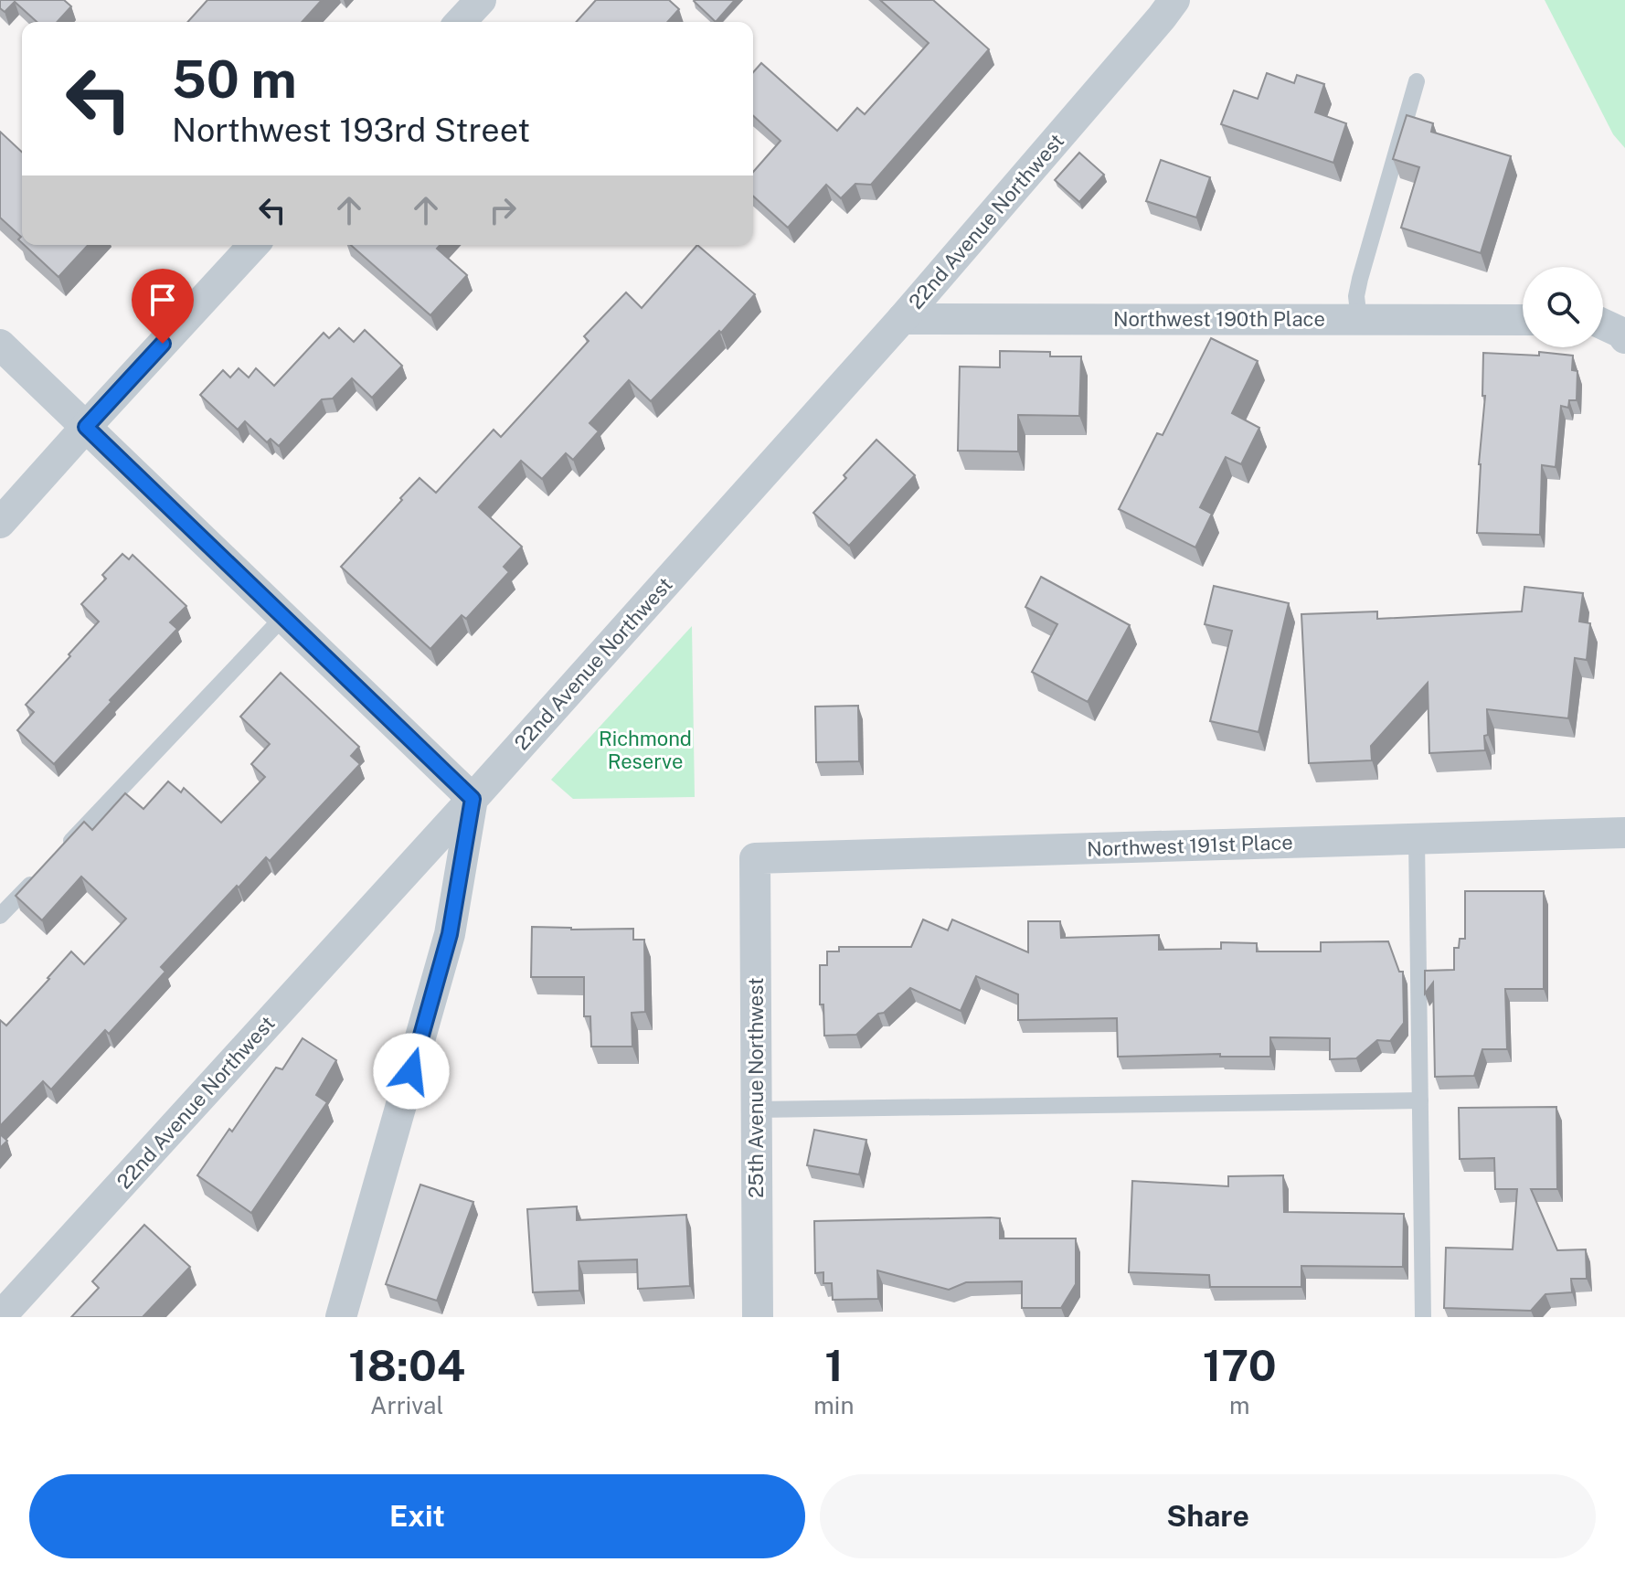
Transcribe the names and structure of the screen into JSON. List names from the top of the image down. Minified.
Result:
{"streets":{"street":["22nd Avenue Northwest","Northwest 190th Place","Northwest 191st Place","25th Avenue Northwest"]},"crossings":[["22nd Avenue Northwest","Northwest 190th Place"],["Northwest 191st Place","25th Avenue Northwest"]],"parks":["Richmond Reserve"],"page":{"turn":["50 m","Northwest 193rd Street"],"eta":["18:04","Arrival","1","min","170","m"],"buttons":["Exit","Share"]}}
